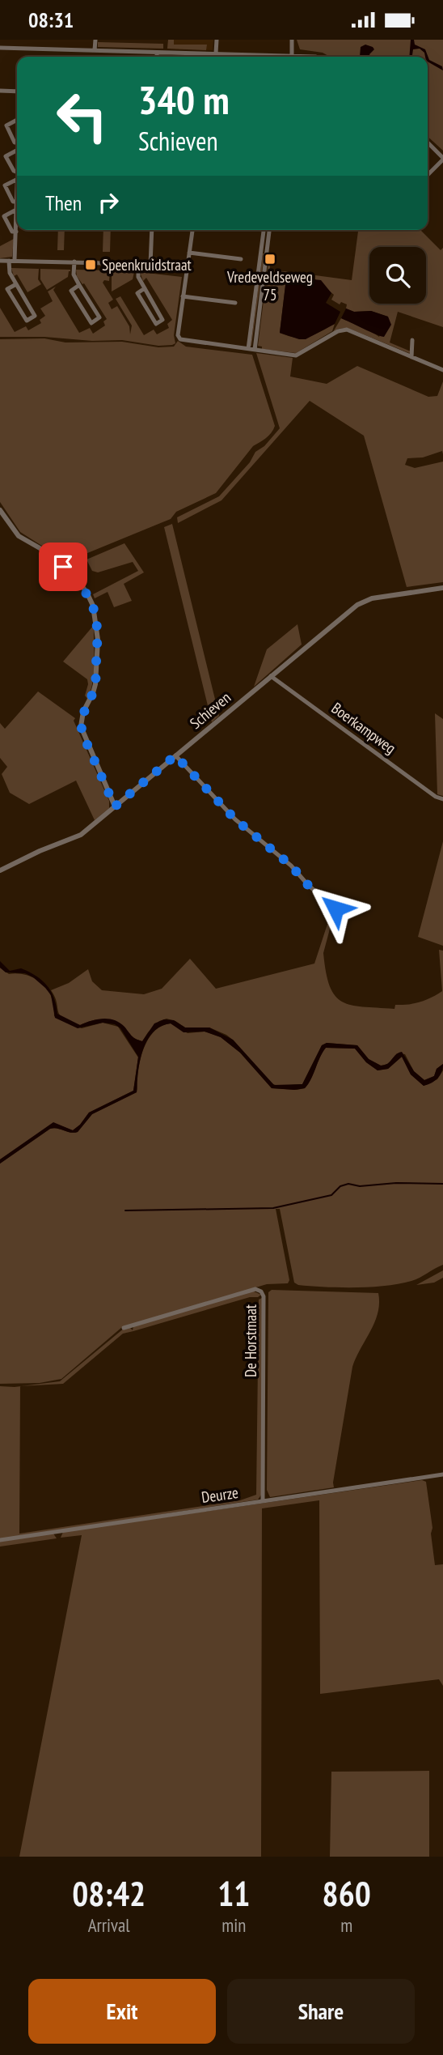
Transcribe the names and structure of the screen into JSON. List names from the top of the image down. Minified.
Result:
{"streets":{"street":["Schieven","Boerkampweg","De Horstmaat","Deurze"]},"crossings":[["Schieven","Boerkampweg"],["De Horstmaat","Deurze"]],"places":{"transit":["Vredeveldseweg 75","Speenkruidstraat"]},"page":{"status":"08:31","turn":["340 m","Schieven"],"then":"Then","eta":["08:42","Arrival","11","min","860","m"],"buttons":["Exit","Share"]}}
